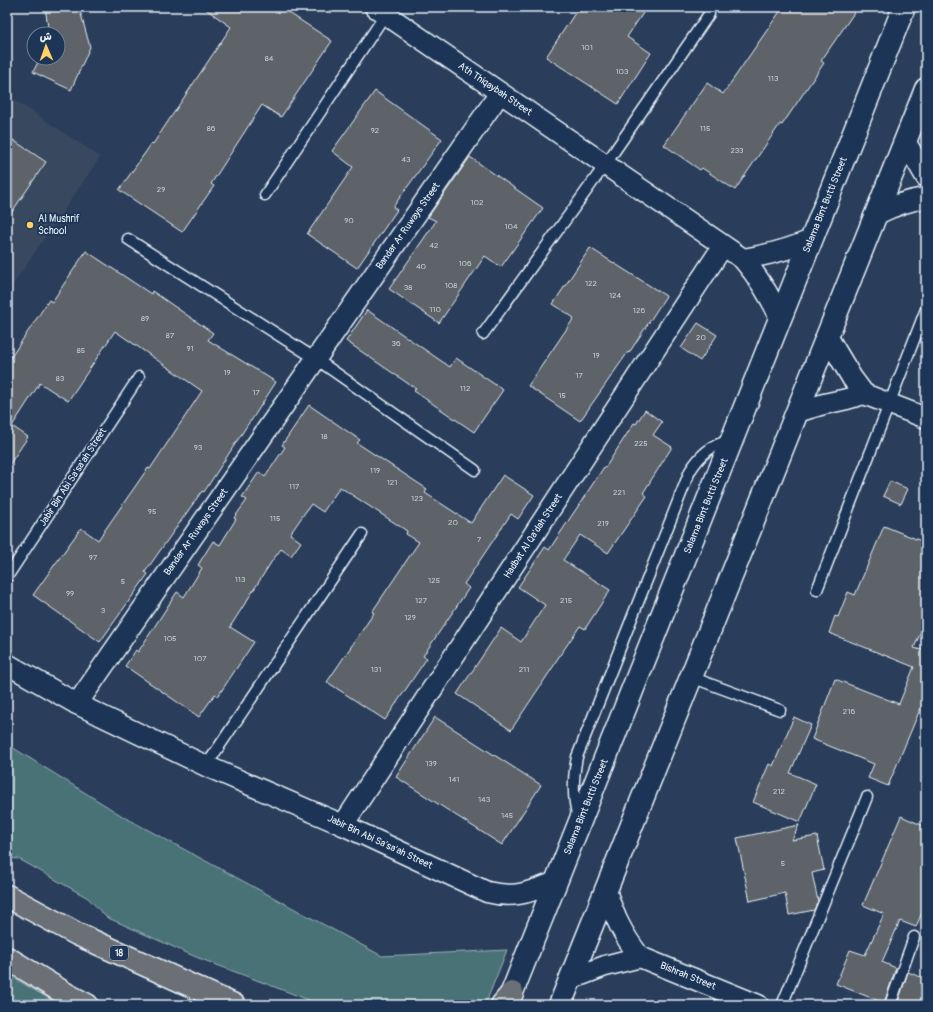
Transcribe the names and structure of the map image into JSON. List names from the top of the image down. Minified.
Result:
{"streets":{"main road":["Salama Bint Butti Street","18"],"street":["Ath Thiqaybah Street","Bandar Ar Ruways Street","Jabir Bin Abi Sa'sa'ah Street","Hadbat Al Qa'dah Street","Bishrah Street"]},"crossings":[["Ath Thiqaybah Street","Salama Bint Butti Street"],["Ath Thiqaybah Street","Bandar Ar Ruways Street"],["Ath Thiqaybah Street","Hadbat Al Qa'dah Street"],["Salama Bint Butti Street","Jabir Bin Abi Sa'sa'ah Street"],["Bandar Ar Ruways Street","Jabir Bin Abi Sa'sa'ah Street"],["Jabir Bin Abi Sa'sa'ah Street","Hadbat Al Qa'dah Street"]],"places":["Al Mushrif School"],"house_numbers":["101","84","103","113","86","115","92","233","43","29","102","90","104","42","106","40","122","108","38","124","110","126","89","87","20","36","91","85","19","19","17","83","112","17","15","18","225","93","119","121","117","221","123","95","115","20","219","7","97","113","125","5","99","127","215","3","129","105","107","131","211","216","139","141","212","143","145","5"],"north":"top"}
